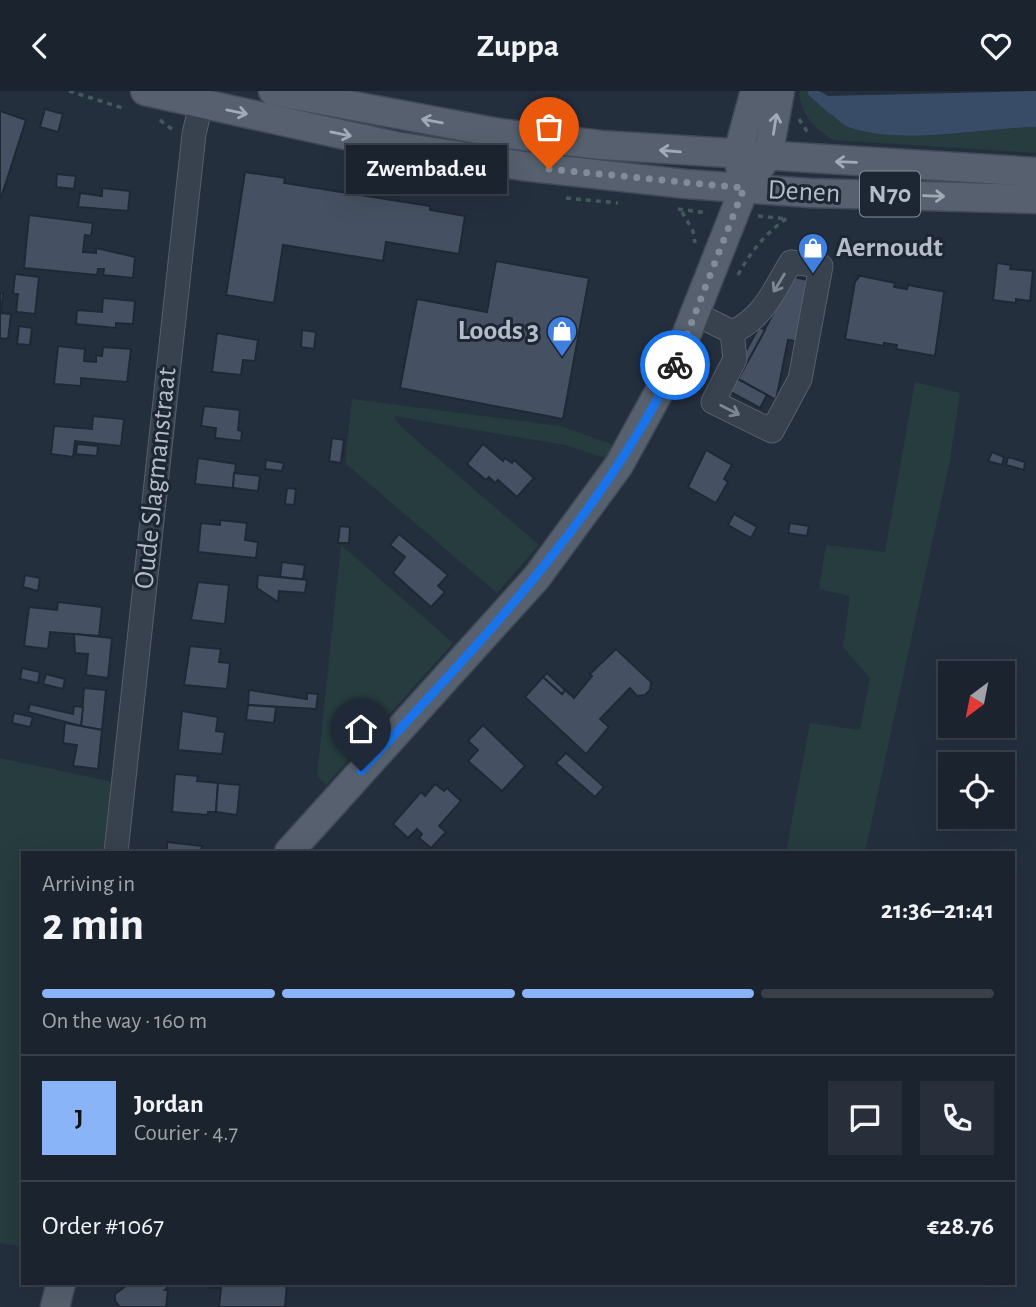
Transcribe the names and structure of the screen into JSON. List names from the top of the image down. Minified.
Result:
{"streets":{"main road":["Denen","N70"],"street":["Oude Slagmanstraat"]},"crossings":[["Denen","N70"],["Denen","Oude Slagmanstraat"],["N70","Oude Slagmanstraat"]],"places":{"other":["Zwembad.eu"],"shop":["Aernoudt","Loods 3"]},"north":"bottom left","page":{"header":"Zuppa","bubble":"Zwembad.eu","heading":["2 min","Arriving in","21:36–21:41"],"panel":["Jordan","Courier · 4.7","Order #1067","€28.76"],"bar":"On the way · 160 m","round":"J"}}
